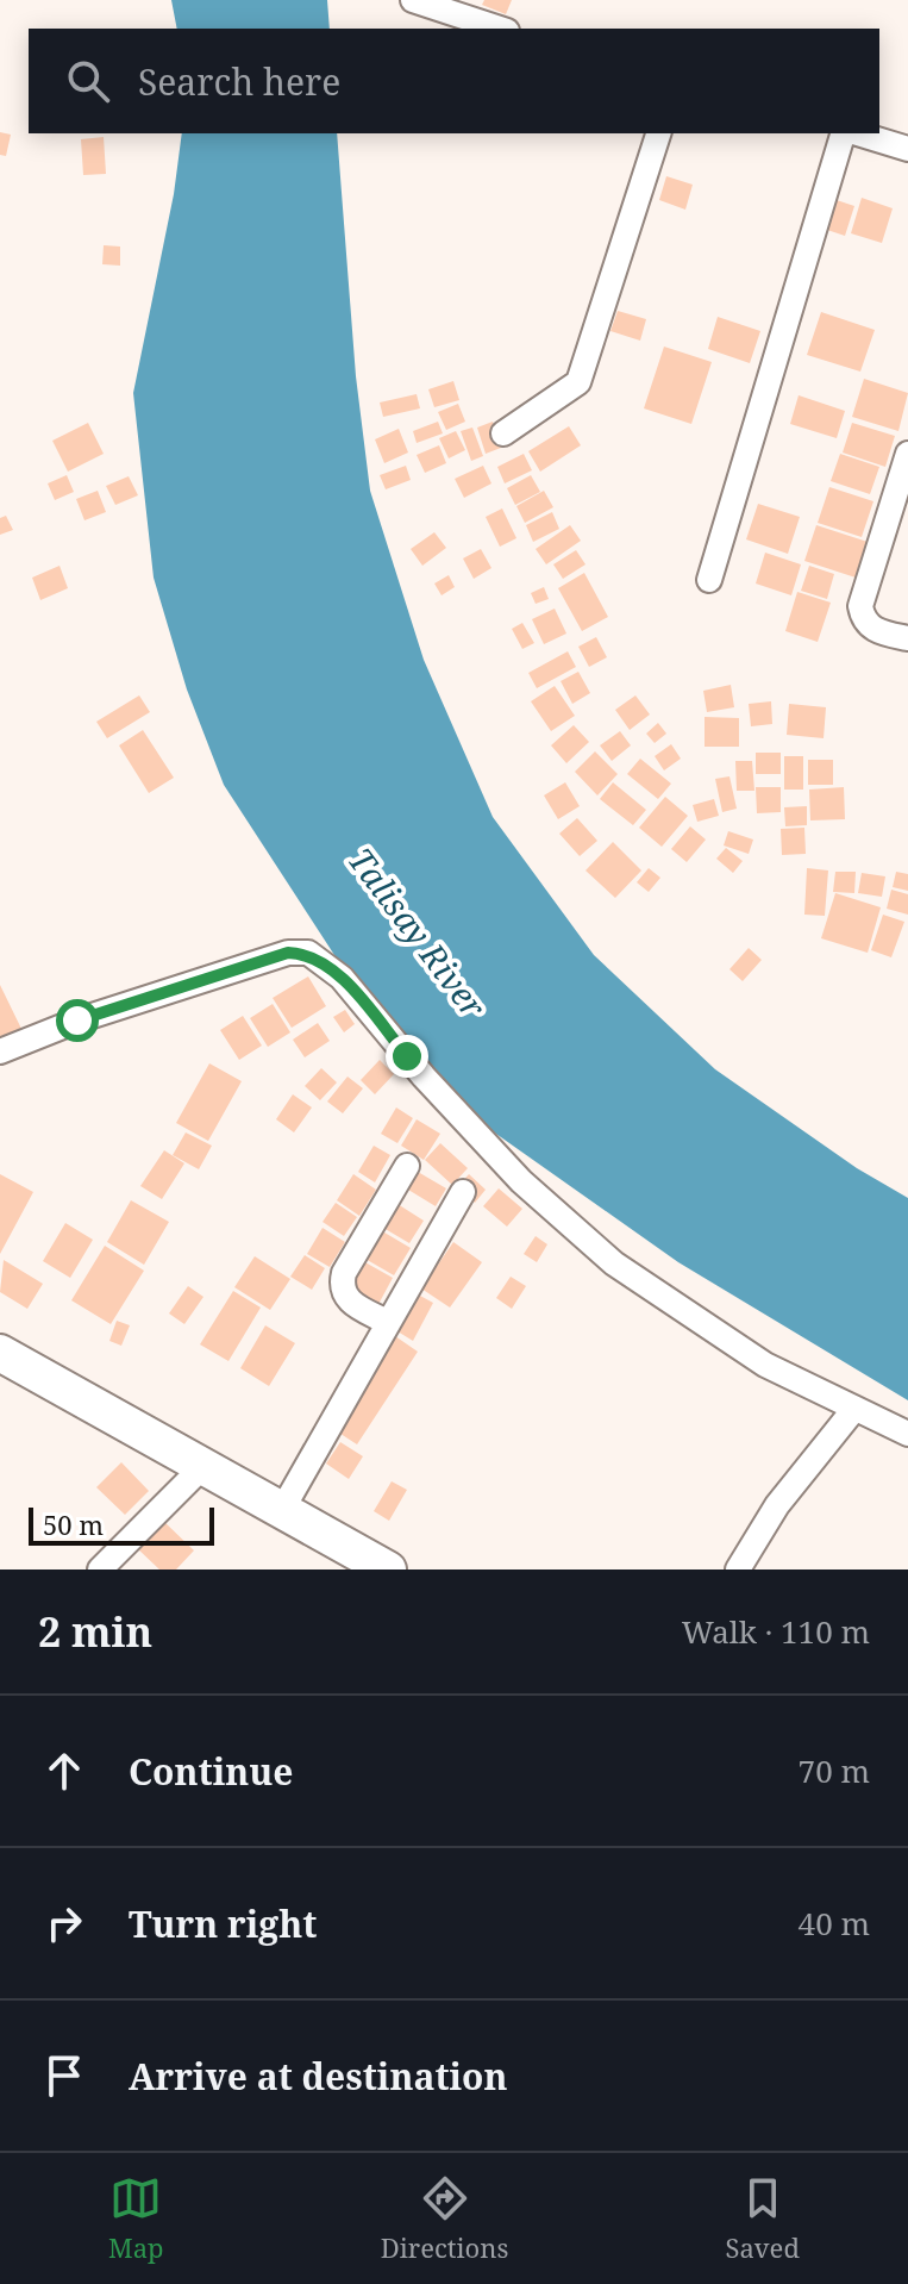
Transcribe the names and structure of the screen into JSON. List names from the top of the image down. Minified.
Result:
{"water":["Talisay River"],"scale_bar":"50 m","page":{"search":"Search here","scale":"50 m","heading":["2 min","Walk · 110 m"],"list":[["Continue","70 m"],["Turn right","40 m"],"Arrive at destination"],"nav":["Map","Directions","Saved"]}}
